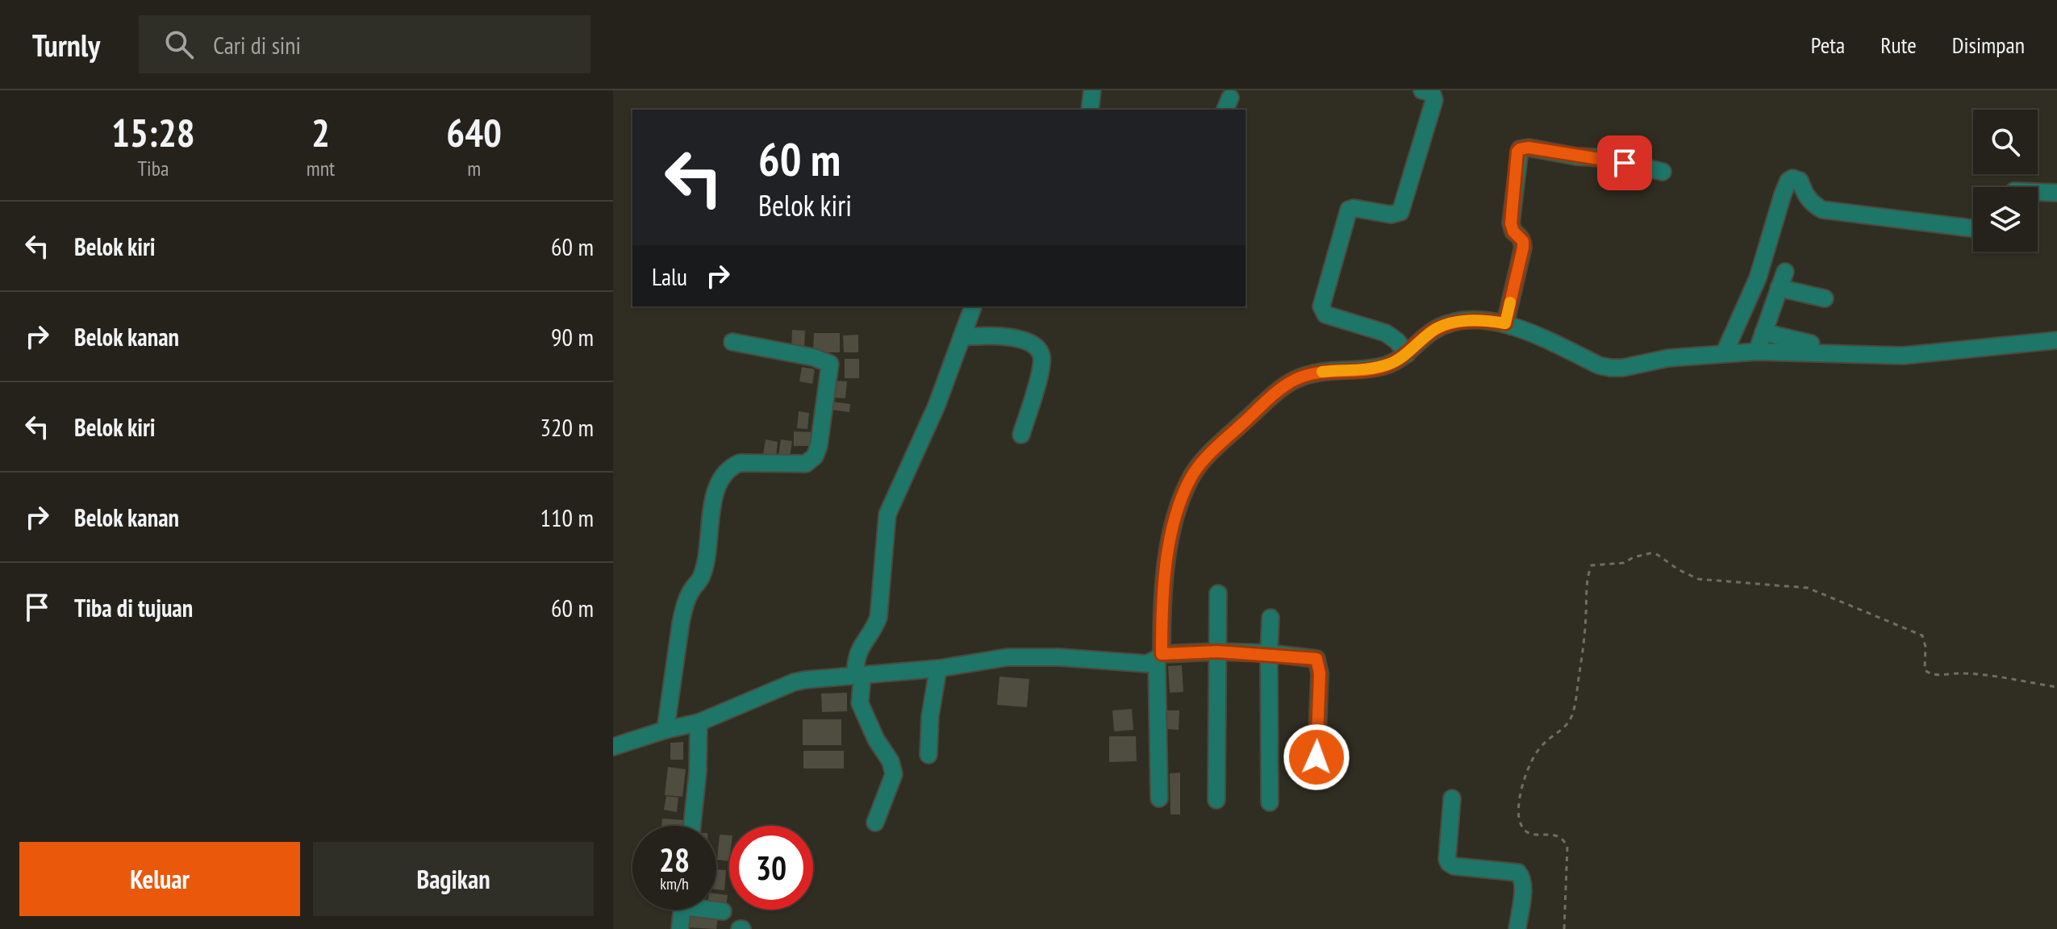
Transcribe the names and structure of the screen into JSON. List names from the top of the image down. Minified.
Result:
{"page":{"header":"Turnly","search":"Cari di sini","nav":["Peta","Rute","Disimpan"],"eta":["15:28","Tiba","2","mnt","640","m"],"turn":["60 m","Belok kiri"],"list":[{"name":"Belok kiri","value":"60 m"},{"name":"Belok kanan","value":"90 m"},{"name":"Belok kiri","value":"320 m"},{"name":"Belok kanan","value":"110 m"},{"name":"Tiba di tujuan","value":"60 m"}],"then":"Lalu","speed":"28 km/h","limit":"30","buttons":["Keluar","Bagikan"]}}
